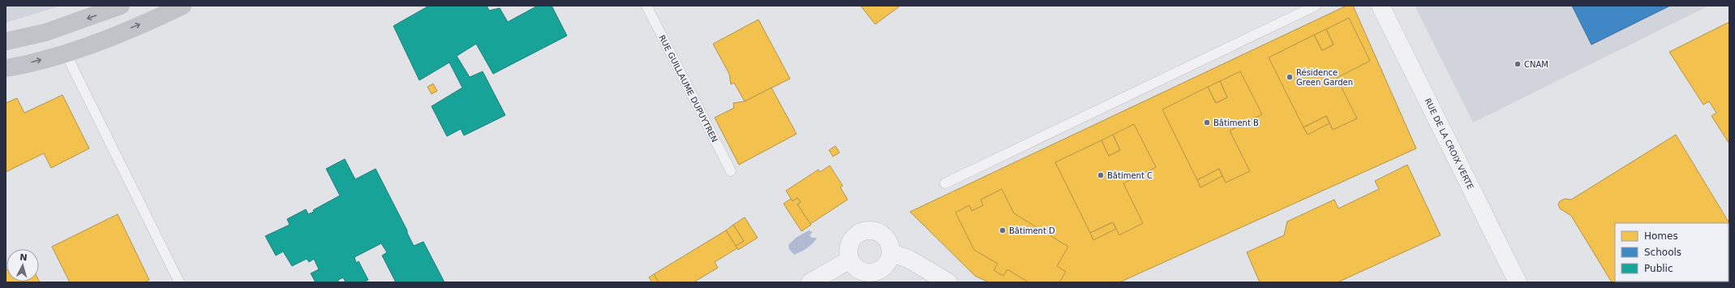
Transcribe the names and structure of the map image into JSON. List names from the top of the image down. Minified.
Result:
{"streets":{"street":["RUE DE LA CROIX VERTE"],"lane":["RUE GUILLAUME DUPUYTREN"]},"places":["CNAM","Résidence Green Garden","Bâtiment B","Bâtiment C","Bâtiment D"],"legend":["Homes","Schools","Public"],"north":"top"}
